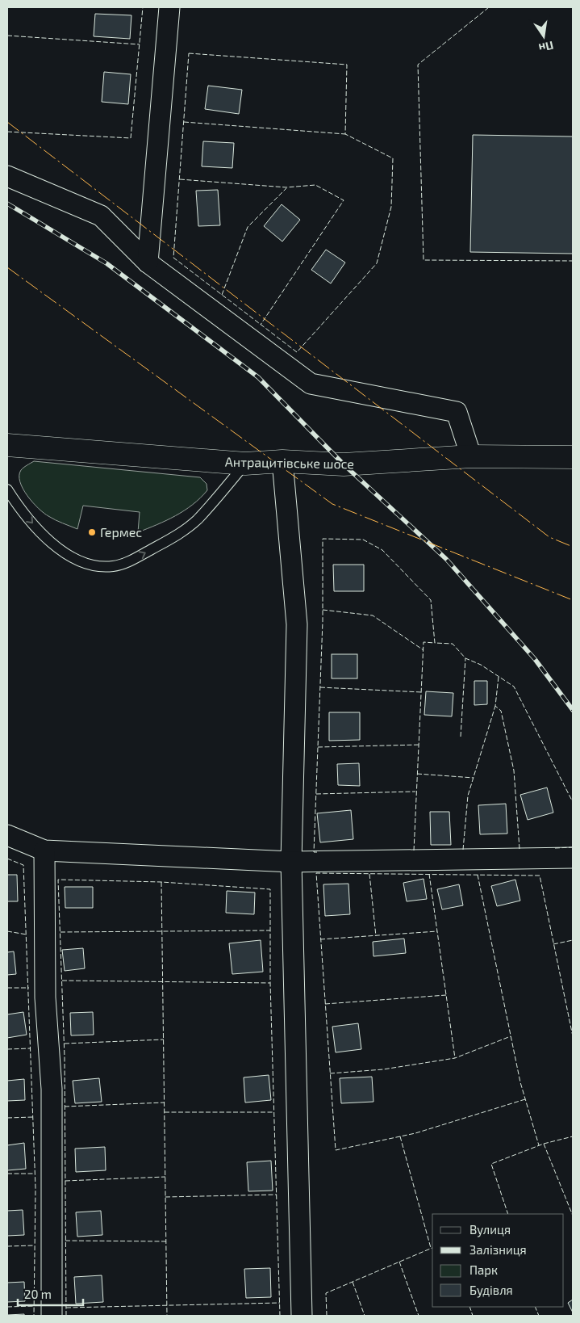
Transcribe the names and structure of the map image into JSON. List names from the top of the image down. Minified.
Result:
{"streets":{"main road":["Антрацитівське шосе"]},"places":["Гермес"],"legend":["Вулиця","Залізниця","Парк","Будівля"],"scale_bar":"20 m","north":"bottom"}
